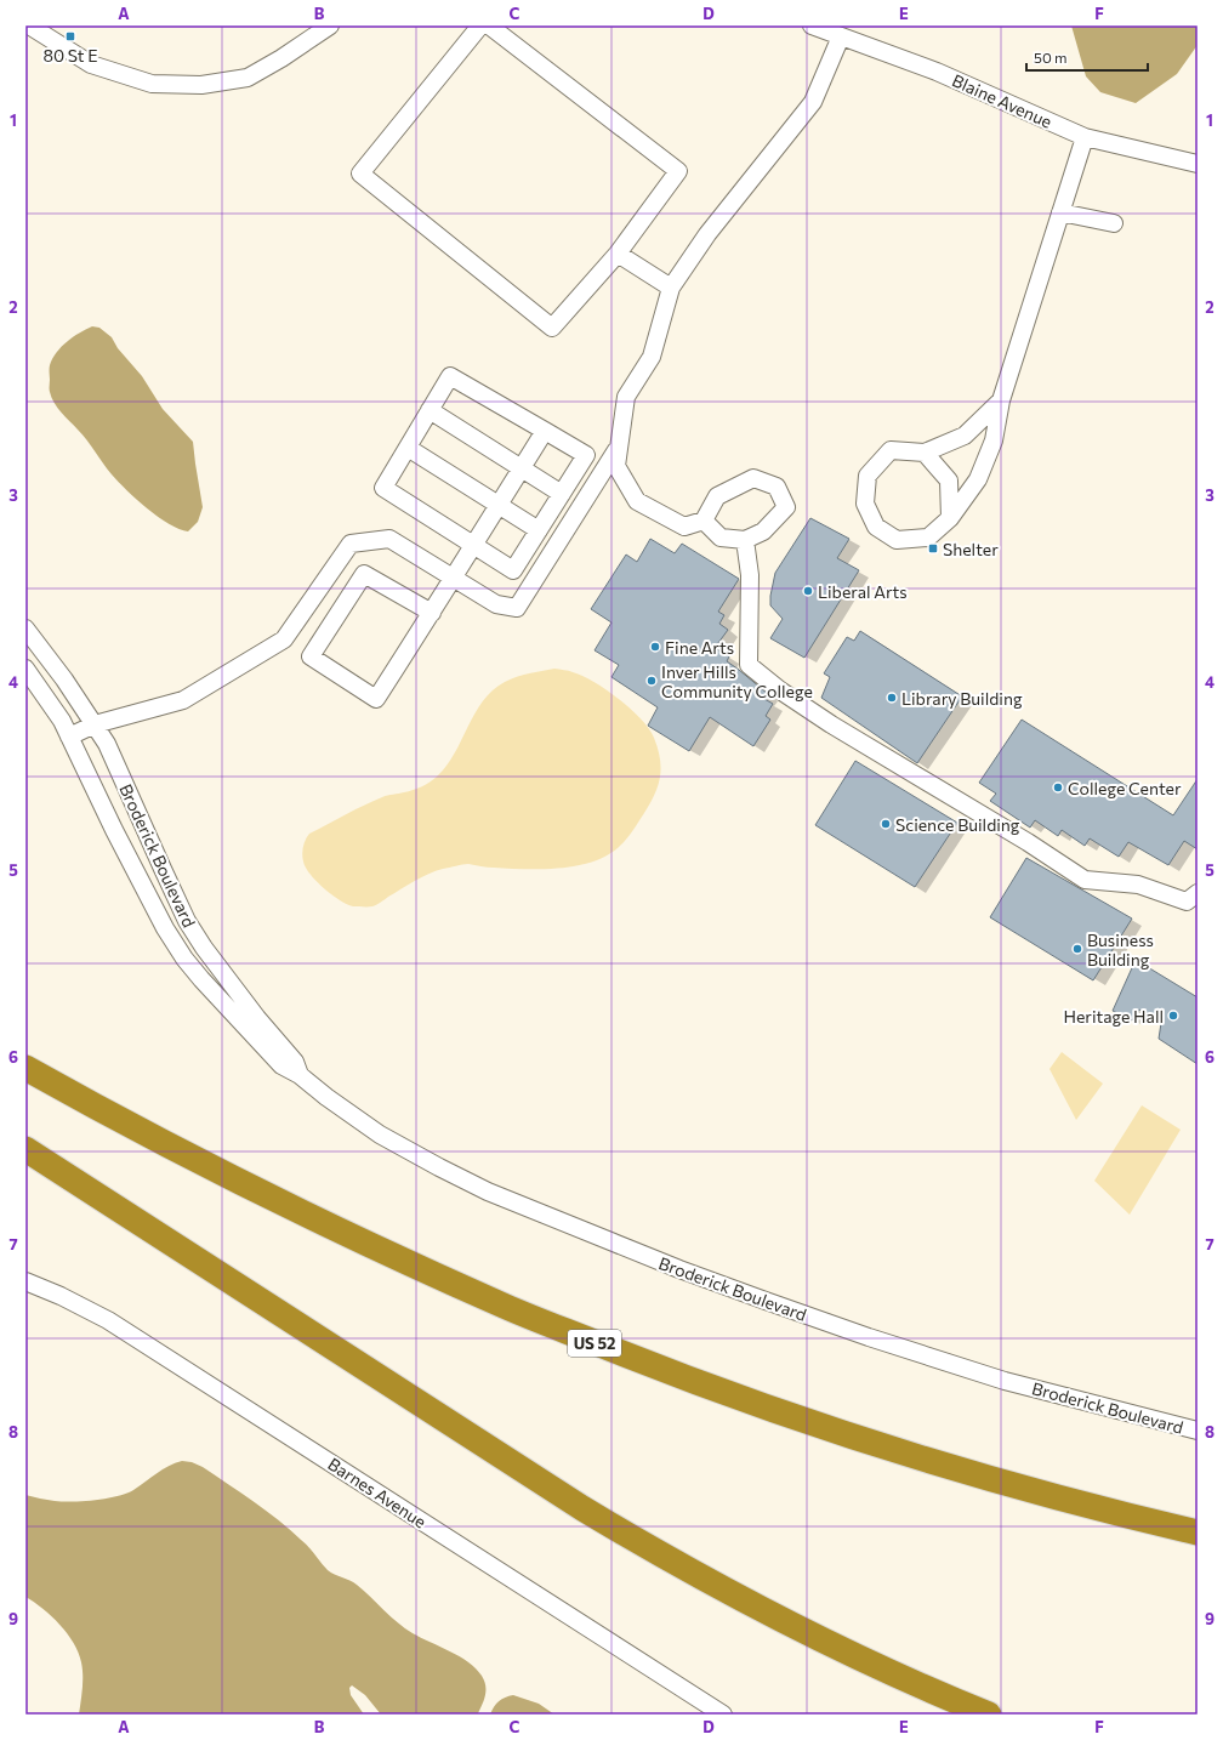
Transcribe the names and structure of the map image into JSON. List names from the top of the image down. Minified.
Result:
{"streets":{"highway":["US 52"],"street":["Blaine Avenue","Broderick Boulevard","Barnes Avenue"]},"places":{"transit":["80 St E","Shelter"],"other":["Liberal Arts","Fine Arts","Inver Hills Community College","Library Building","College Center","Science Building","Business Building","Heritage Hall"]},"scale_bar":"50 m","grid":{"columns":["A","B","C","D","E","F"],"rows":["1","2","3","4","5","6","7","8","9"]}}
